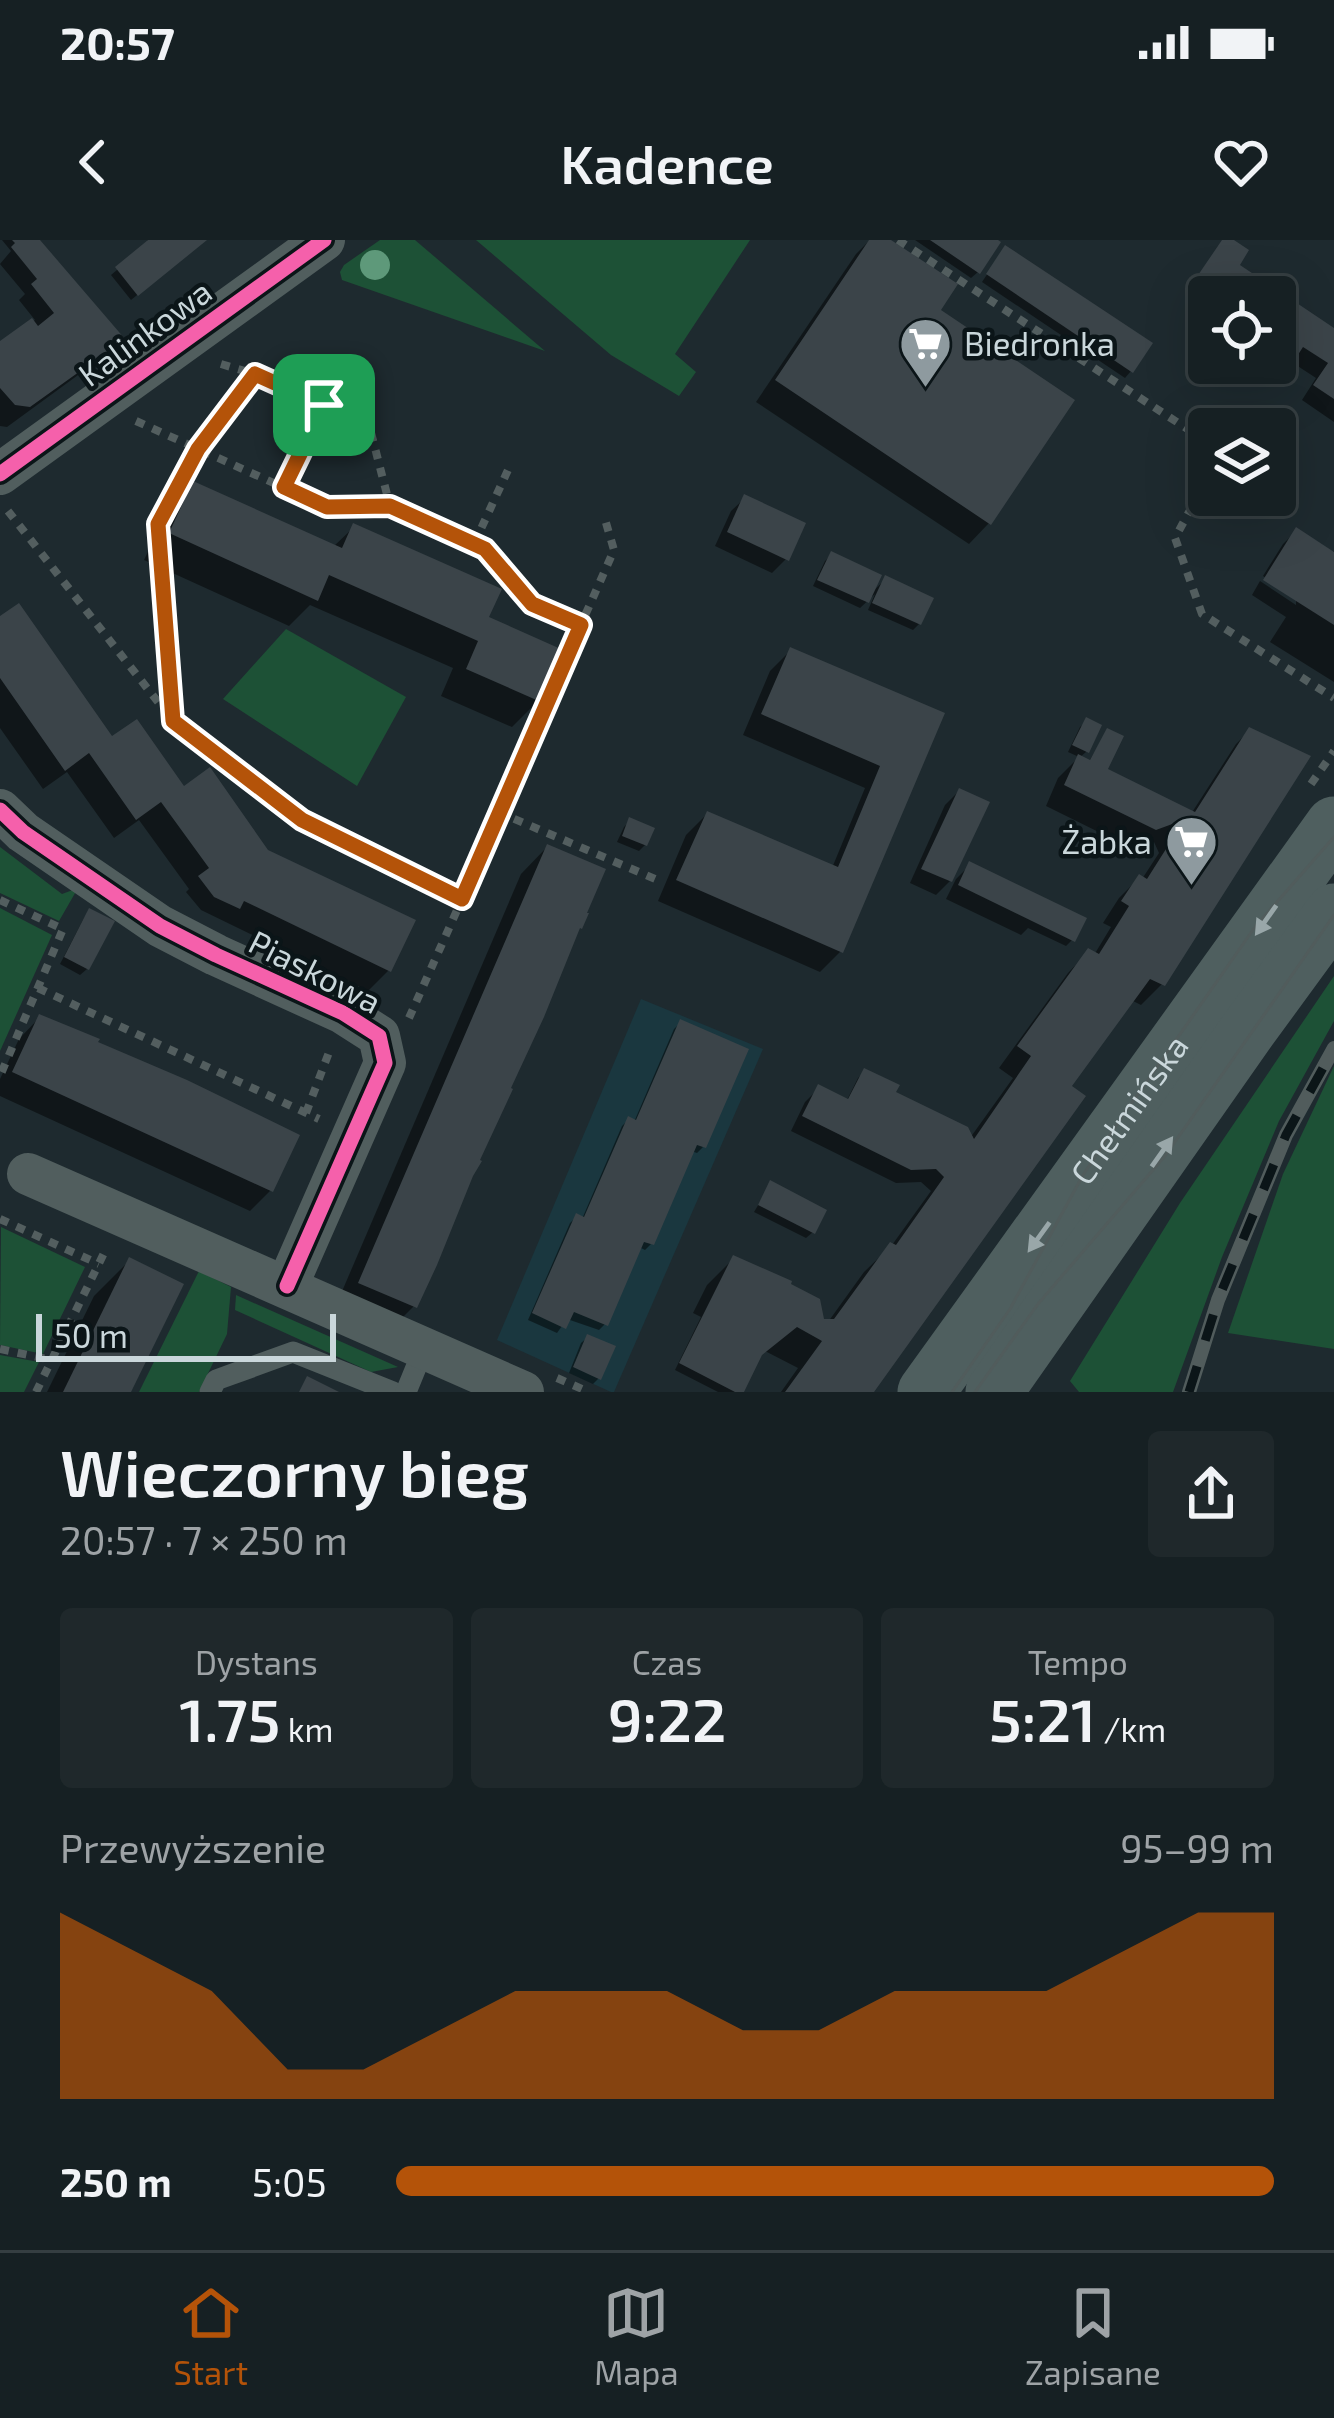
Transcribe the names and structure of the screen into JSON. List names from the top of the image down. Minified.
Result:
{"streets":{"main road":["Chełmińska"],"street":["Kalinkowa","Piaskowa"]},"places":{"supermarket":["Biedronka","Żabka"]},"scale_bar":"50 m","page":{"status":"20:57","header":"Kadence","scale":"50 m","heading":["Wieczorny bieg","20:57 · 7 × 250 m"],"stats":[["Dystans","1.75 km"],["Czas","9:22"],["Tempo","5:21 /km"]],"chart":["Przewyższenie","95–99 m"],"list":[{"name":"250 m","note":"5:05"}],"tabs":["Start","Mapa","Zapisane"]}}
